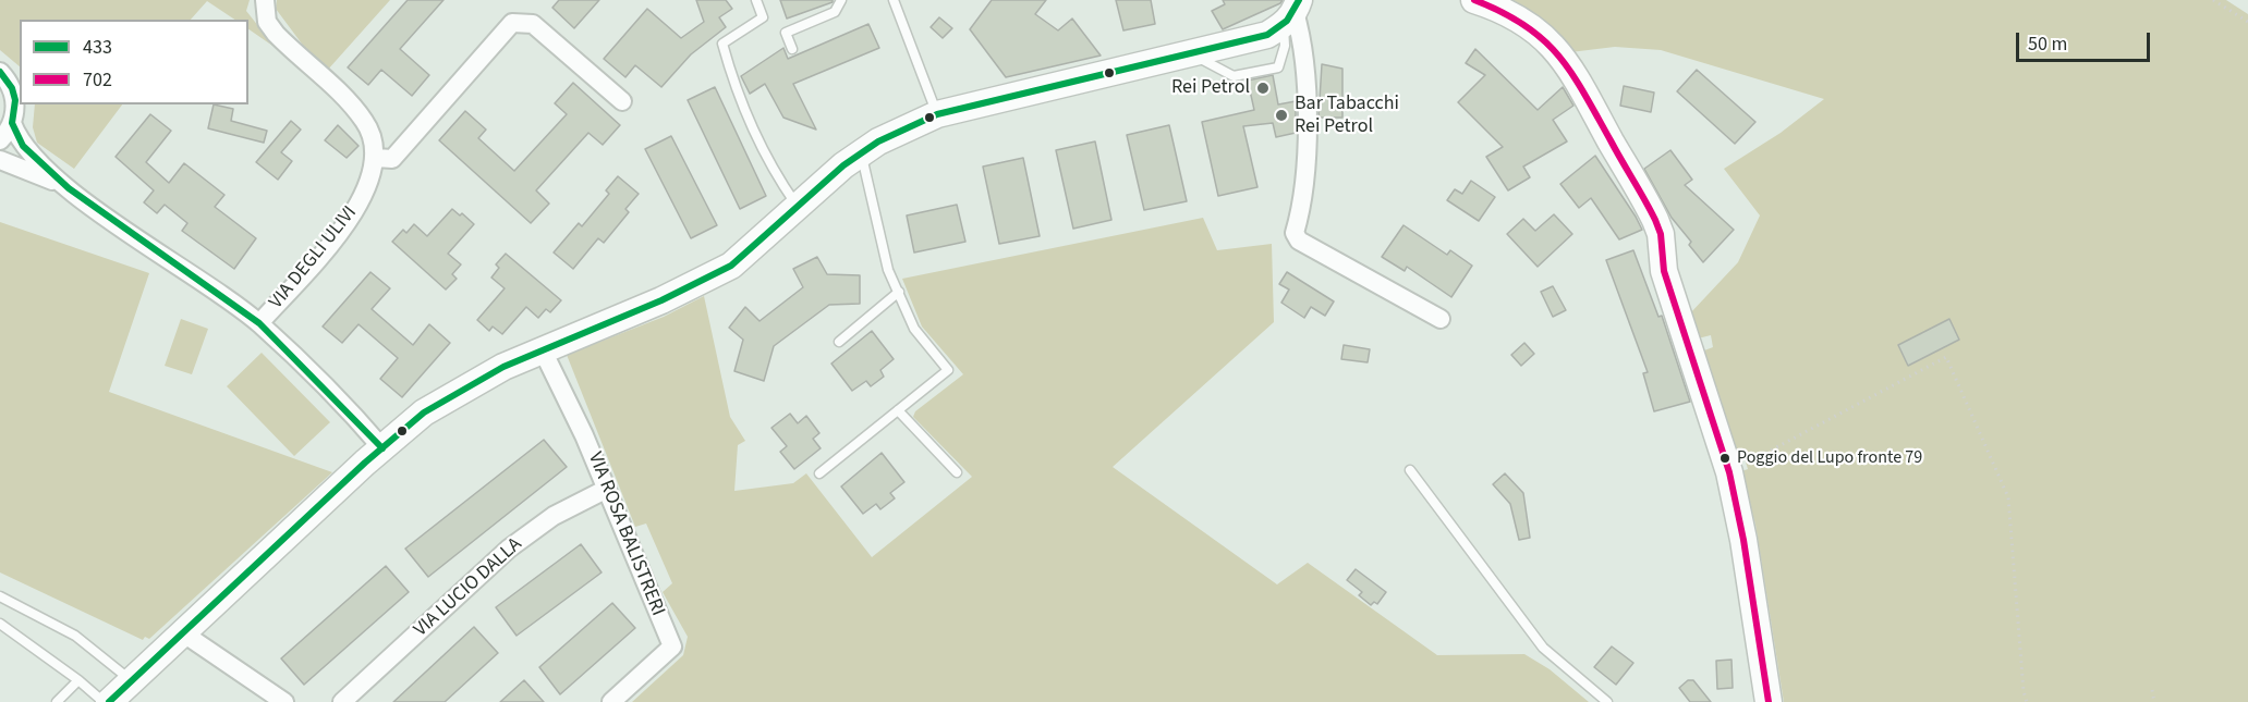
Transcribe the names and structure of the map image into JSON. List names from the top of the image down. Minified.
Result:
{"streets":{"street":["VIA DEGLI ULIVI","VIA ROSA BALISTRERI","VIA LUCIO DALLA"]},"crossings":[["VIA ROSA BALISTRERI","VIA LUCIO DALLA"]],"places":["Rei Petrol","Bar Tabacchi Rei Petrol","Poggio del Lupo fronte 79"],"lines":["transit line 433","transit line 702"],"legend":["433","702"],"scale_bar":"50 m"}
